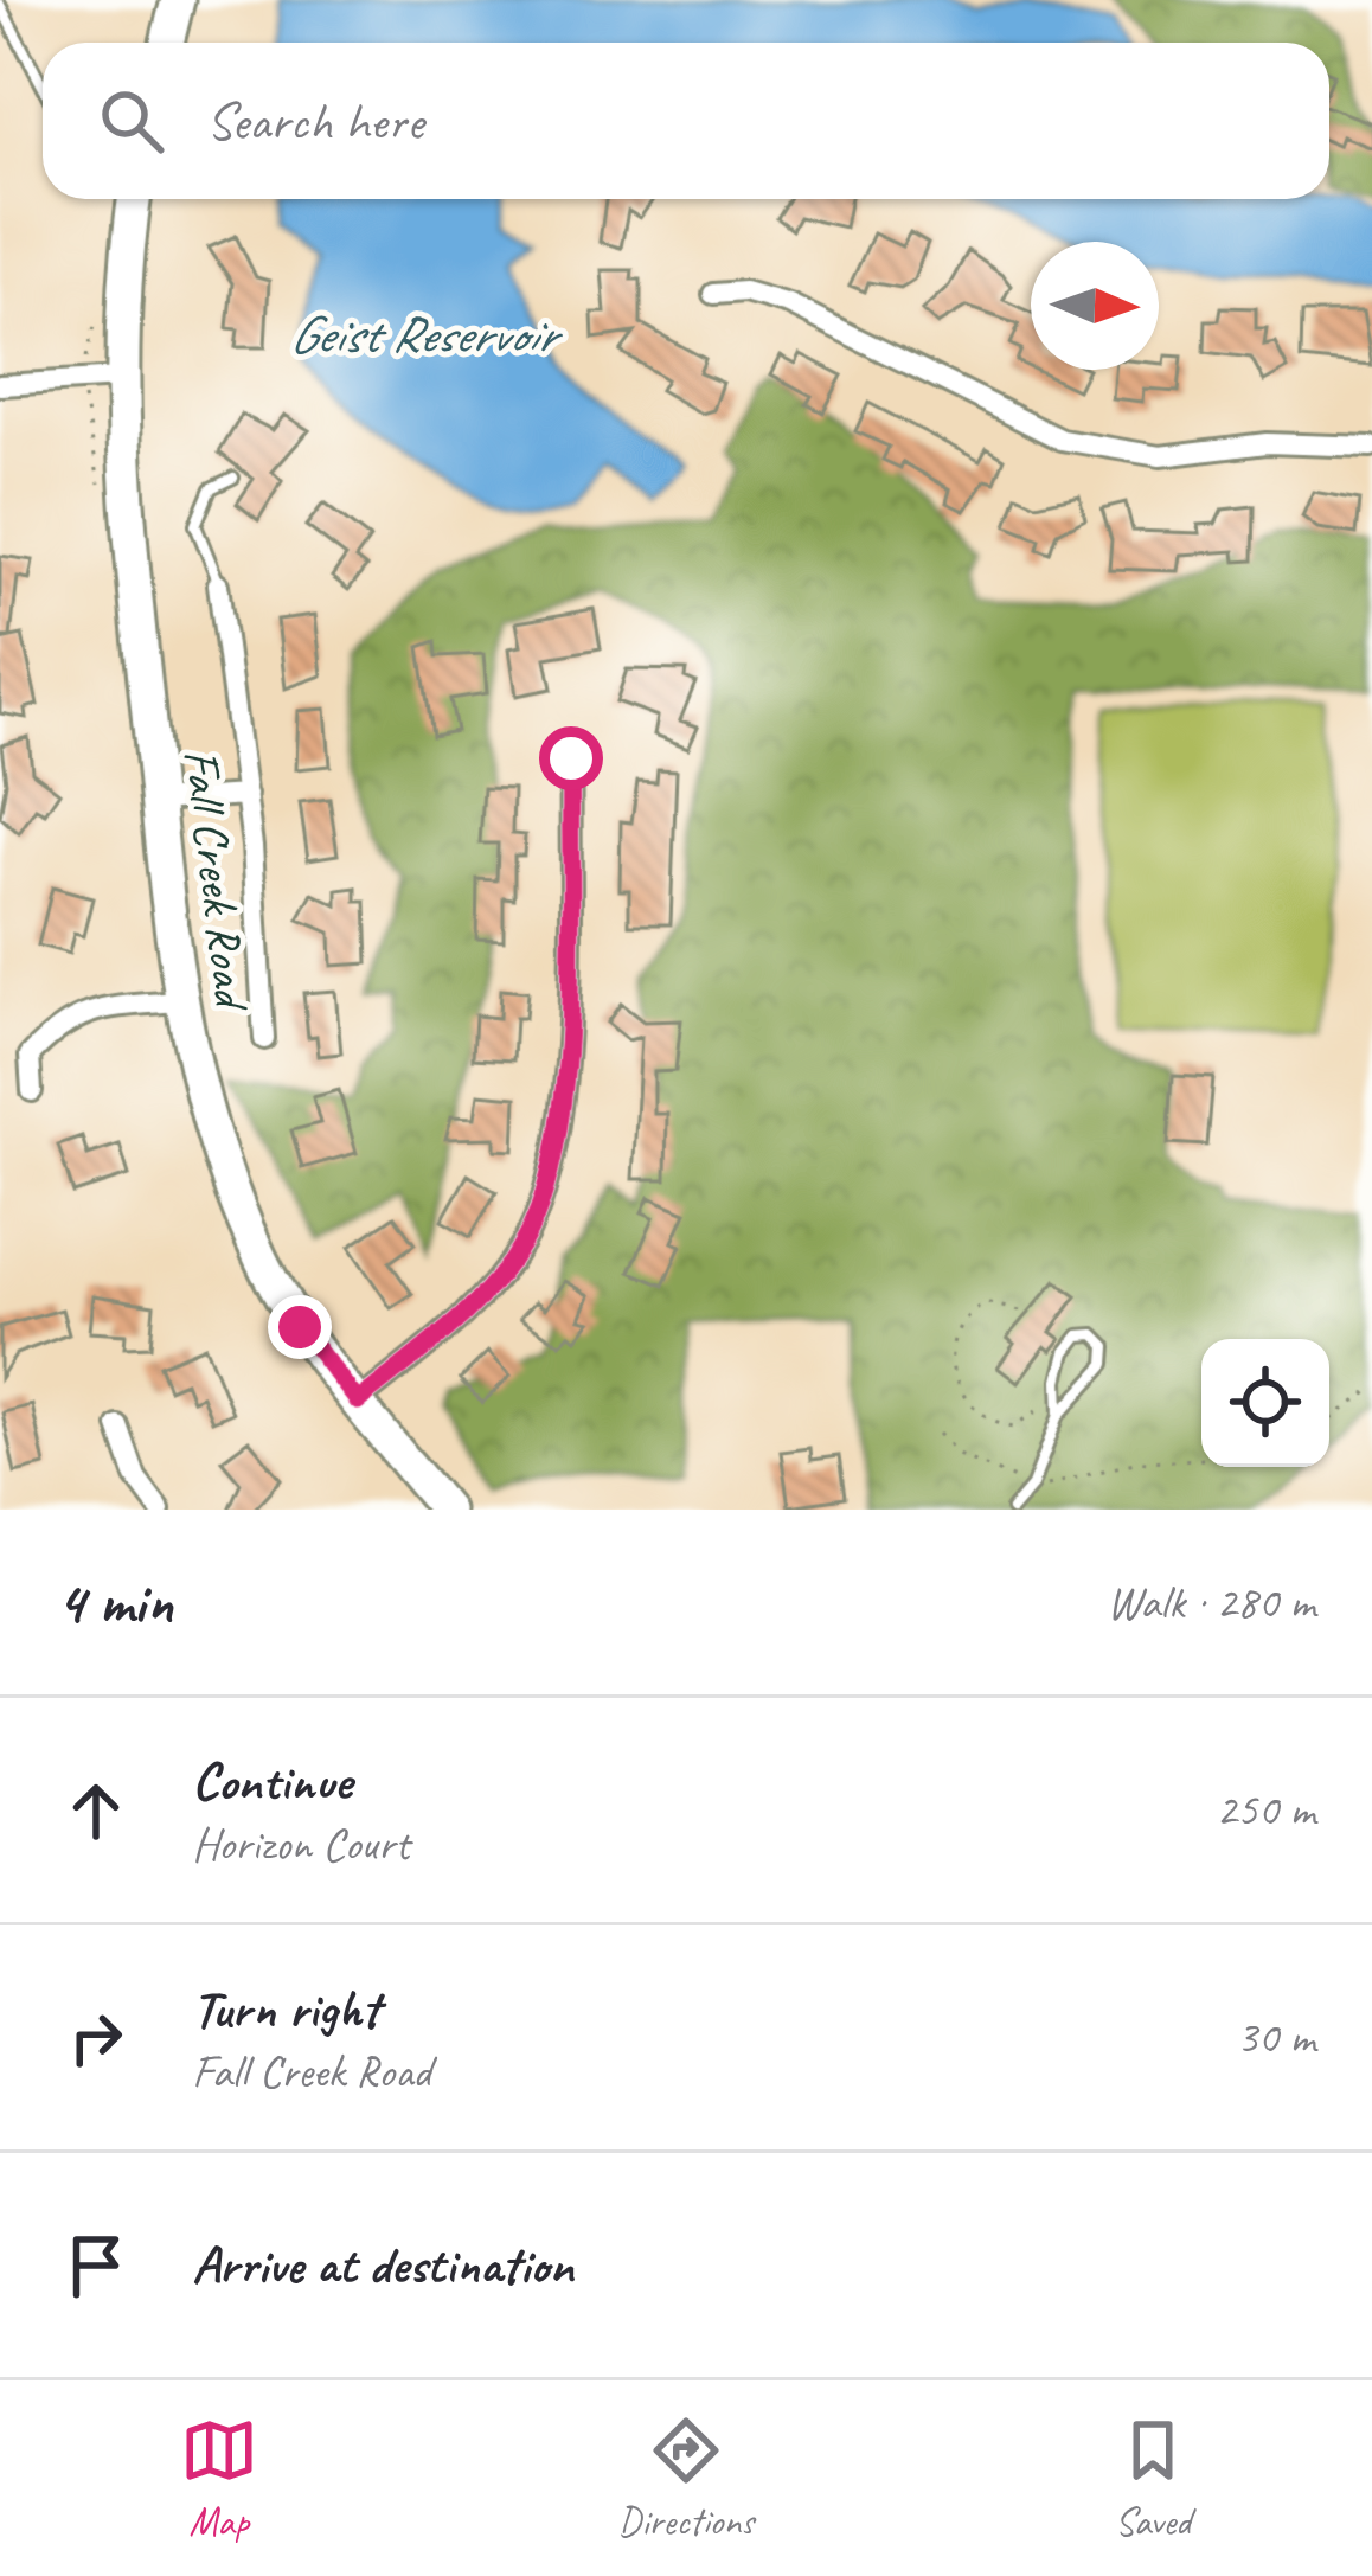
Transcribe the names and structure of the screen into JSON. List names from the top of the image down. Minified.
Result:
{"streets":{"main road":["Fall Creek Road"]},"water":["Geist Reservoir"],"north":"right","page":{"search":"Search here","heading":["4 min","Walk · 280 m"],"list":[["Continue","Horizon Court","250 m"],["Turn right","Fall Creek Road","30 m"],"Arrive at destination"],"nav":["Map","Directions","Saved"]}}
